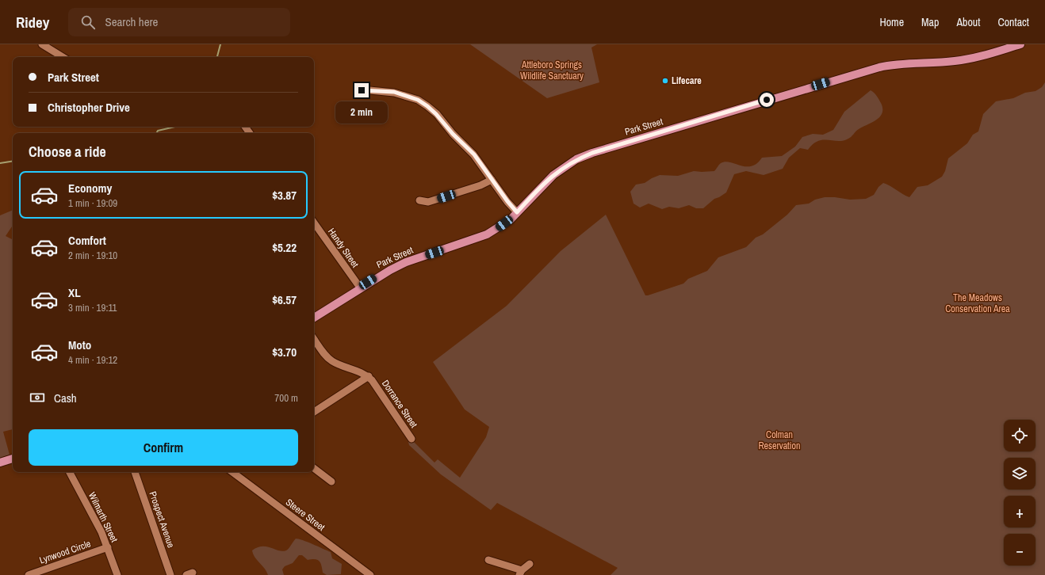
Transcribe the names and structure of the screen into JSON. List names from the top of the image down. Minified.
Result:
{"streets":{"main road":["Park Street"],"street":["Handy Street","Dorrance Street","Steere Street","Wilmarth Street","Prospect Avenue","Lynwood Circle"]},"crossings":[["Park Street","Handy Street"],["Wilmarth Street","Lynwood Circle"]],"parks":["Attleboro Springs Wildlife Sanctuary","The Meadows Conservation Area","Colman Reservation"],"places":["Lifecare"],"page":{"header":"Ridey","search":"Search here","nav":["Home","Map","About","Contact"],"banner":["Park Street","Christopher Drive"],"bubble":"2 min","heading":"Choose a ride","list":[{"name":"Economy","note":"1 min · 19:09","value":"$3.87"},{"name":"Comfort","note":"2 min · 19:10","value":"$5.22"},{"name":"XL","note":"3 min · 19:11","value":"$6.57"},{"name":"Moto","note":"4 min · 19:12","value":"$3.70"}],"pay":["Cash","700 m"],"map_buttons":["+","−"],"buttons":"Confirm"}}
